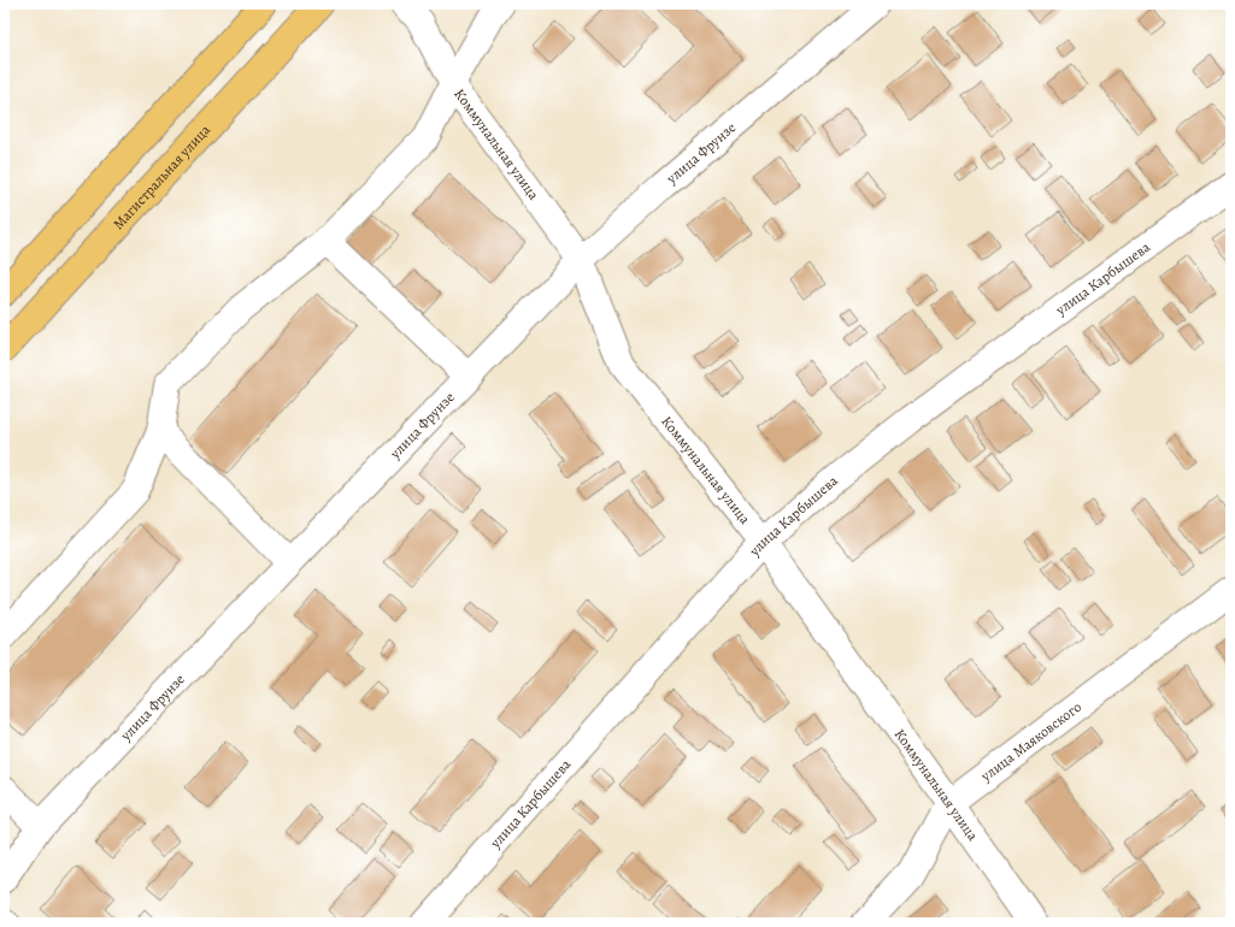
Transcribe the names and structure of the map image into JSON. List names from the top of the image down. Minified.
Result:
{"streets":{"main road":["Магистральная улица"],"street":["Коммунальная улица","улица Фрунзе","улица Карбышева","улица Маяковского"]},"crossings":[["Коммунальная улица","улица Фрунзе"],["Коммунальная улица","улица Карбышева"],["Коммунальная улица","улица Маяковского"]]}
